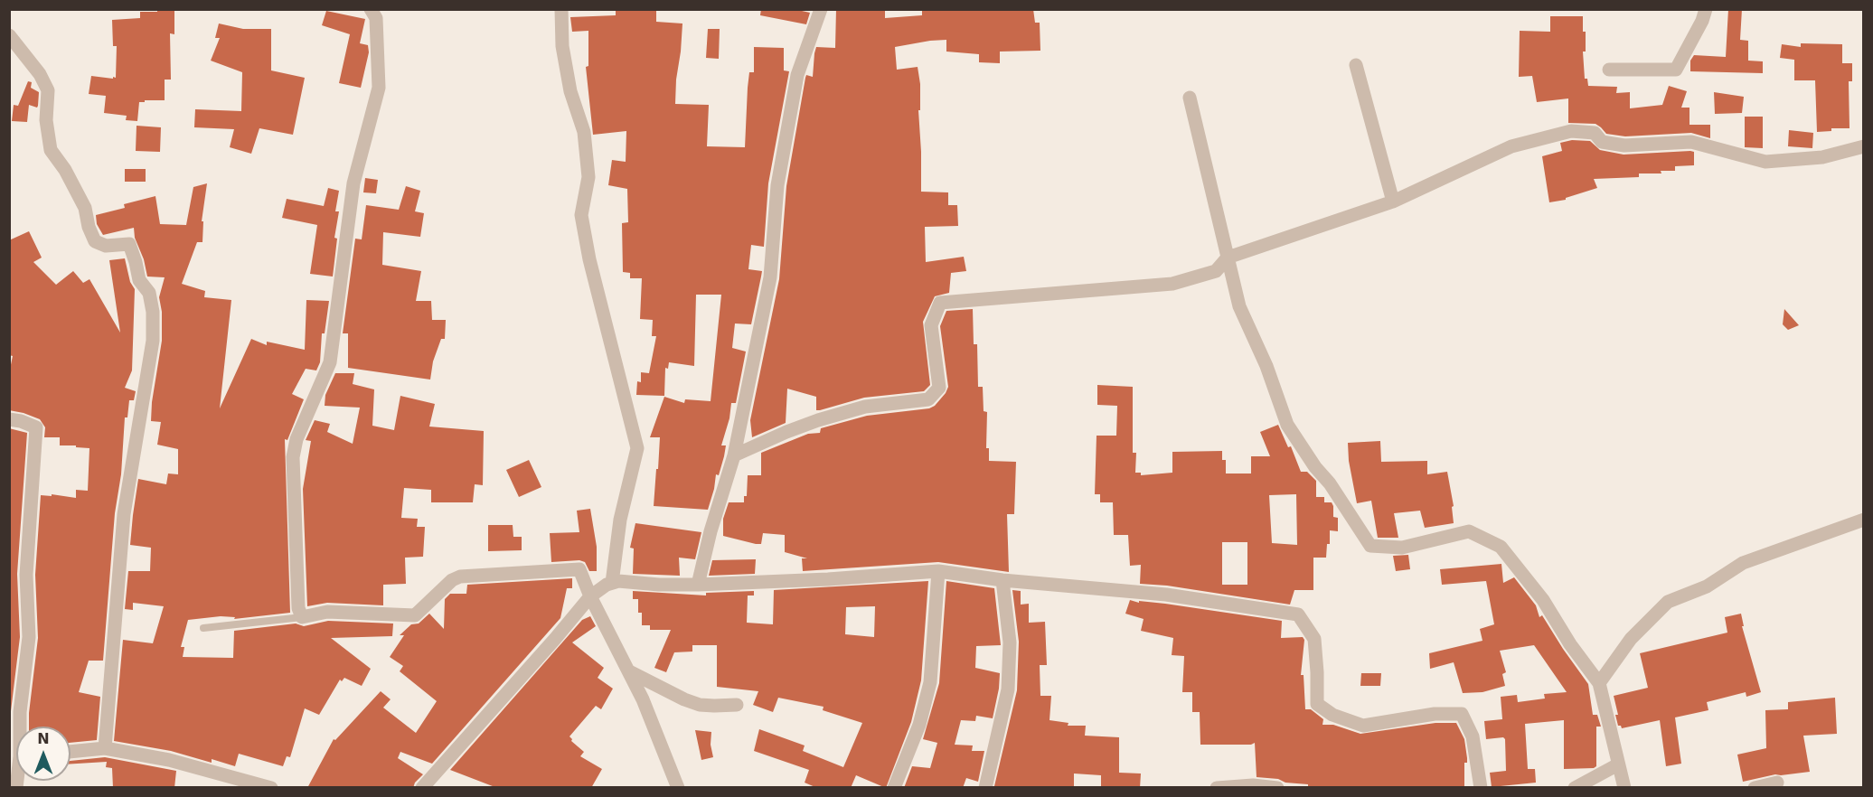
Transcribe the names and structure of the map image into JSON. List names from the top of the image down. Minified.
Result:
{"north":"top"}
